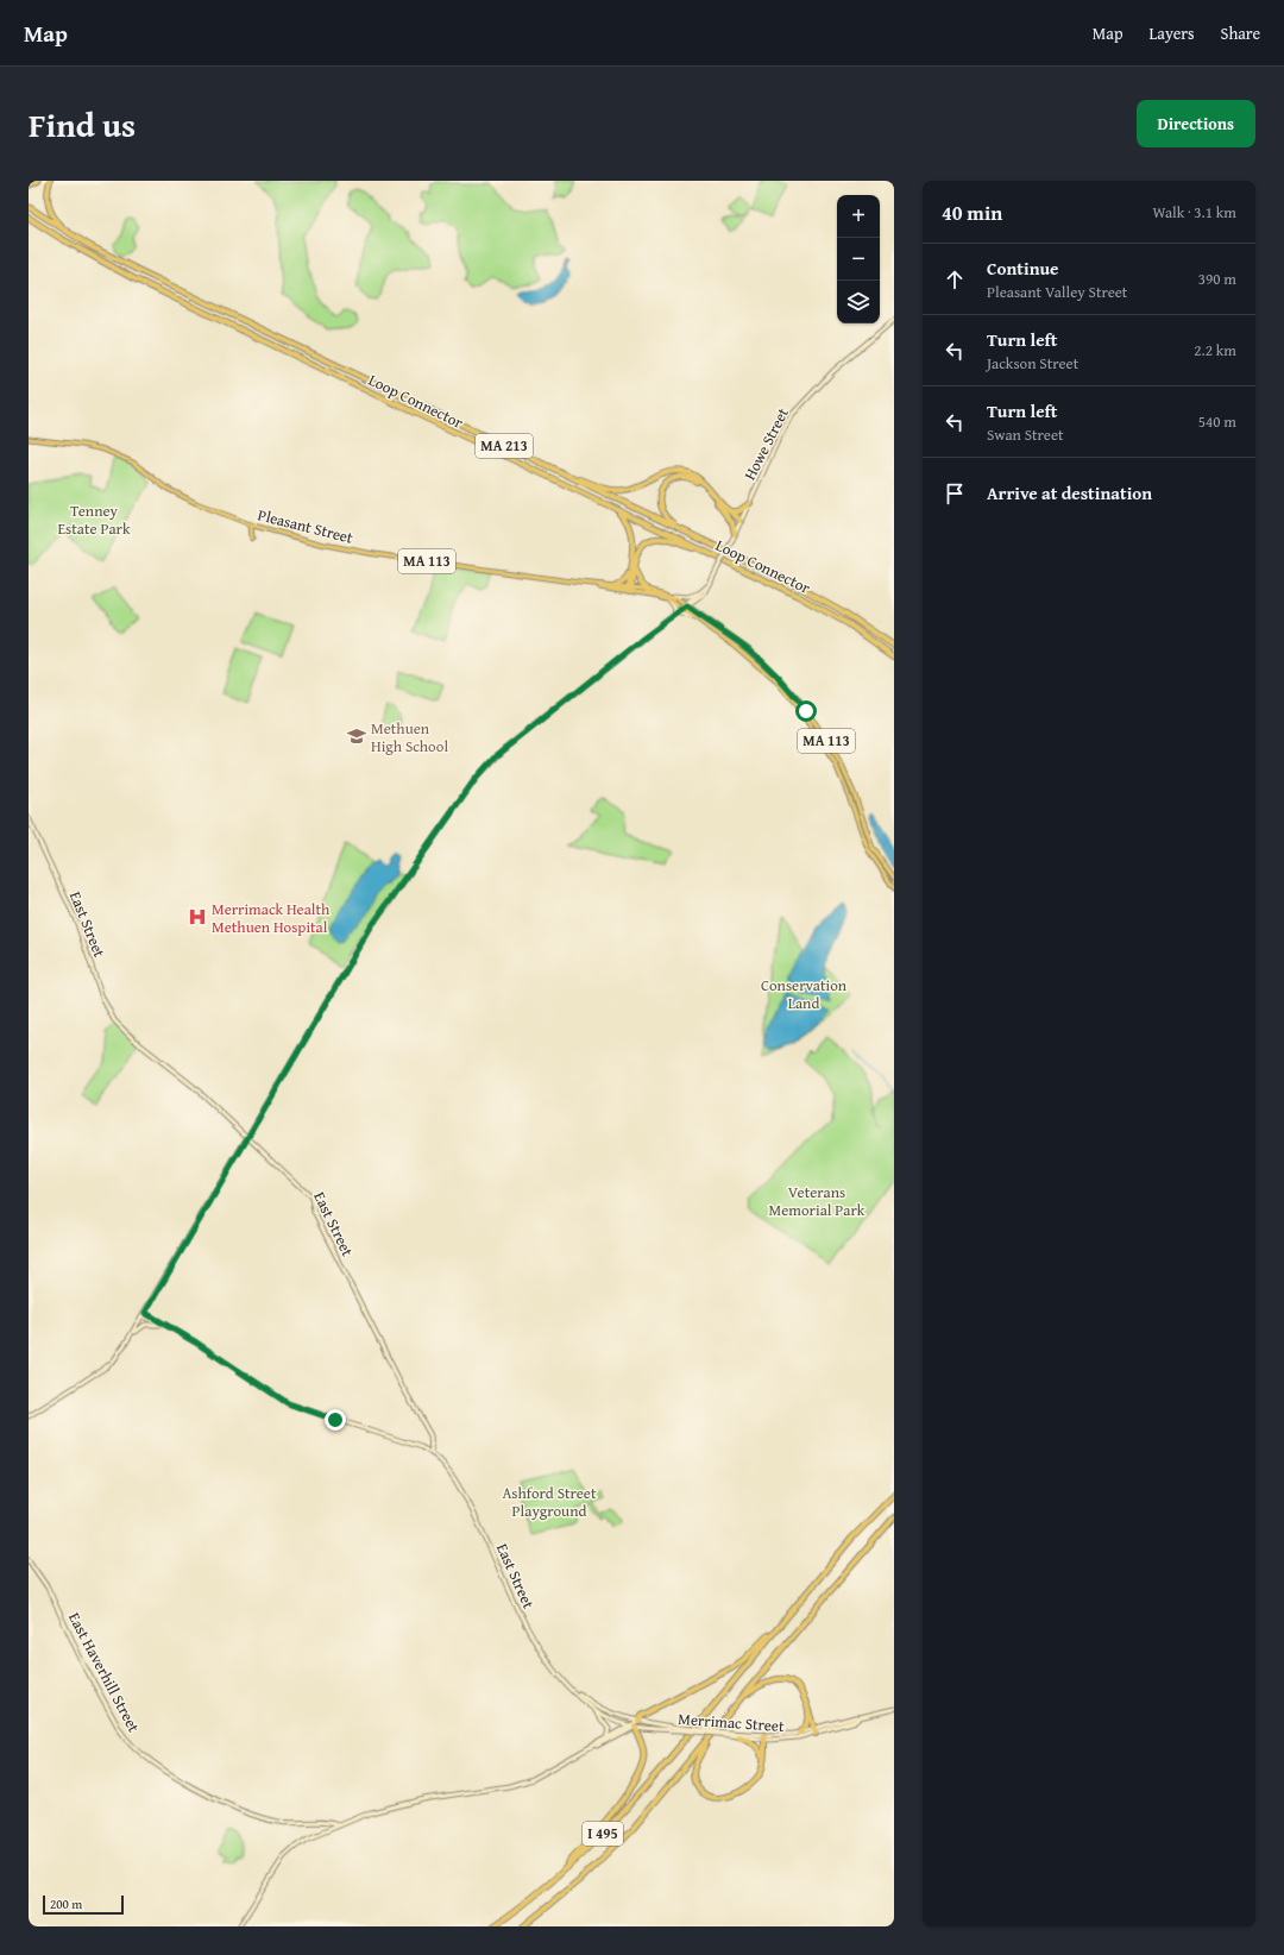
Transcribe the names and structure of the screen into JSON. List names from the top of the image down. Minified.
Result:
{"streets":{"highway":["Loop Connector","MA 213","I 495"],"main road":["Howe Street","Pleasant Street","MA 113","East Street","East Haverhill Street","Merrimac Street"]},"crossings":[["Howe Street","Pleasant Street"],["Howe Street","MA 113"],["Pleasant Street","MA 113"],["East Street","Merrimac Street"]],"parks":["Tenney Estate Park","Conservation Land","Veterans Memorial Park","Ashford Street Playground"],"places":{"school or university":["Methuen High School"],"hospital":["Merrimack Health Methuen Hospital"]},"scale_bar":"200 m","page":{"header":"Map","nav":["Map","Layers","Share"],"title":"Find us","buttons":"Directions","heading":["40 min","Walk · 3.1 km"],"map_buttons":["+","−"],"list":[["Continue","Pleasant Valley Street","390 m"],["Turn left","Jackson Street","2.2 km"],["Turn left","Swan Street","540 m"],"Arrive at destination"],"scale":"200 m"}}
